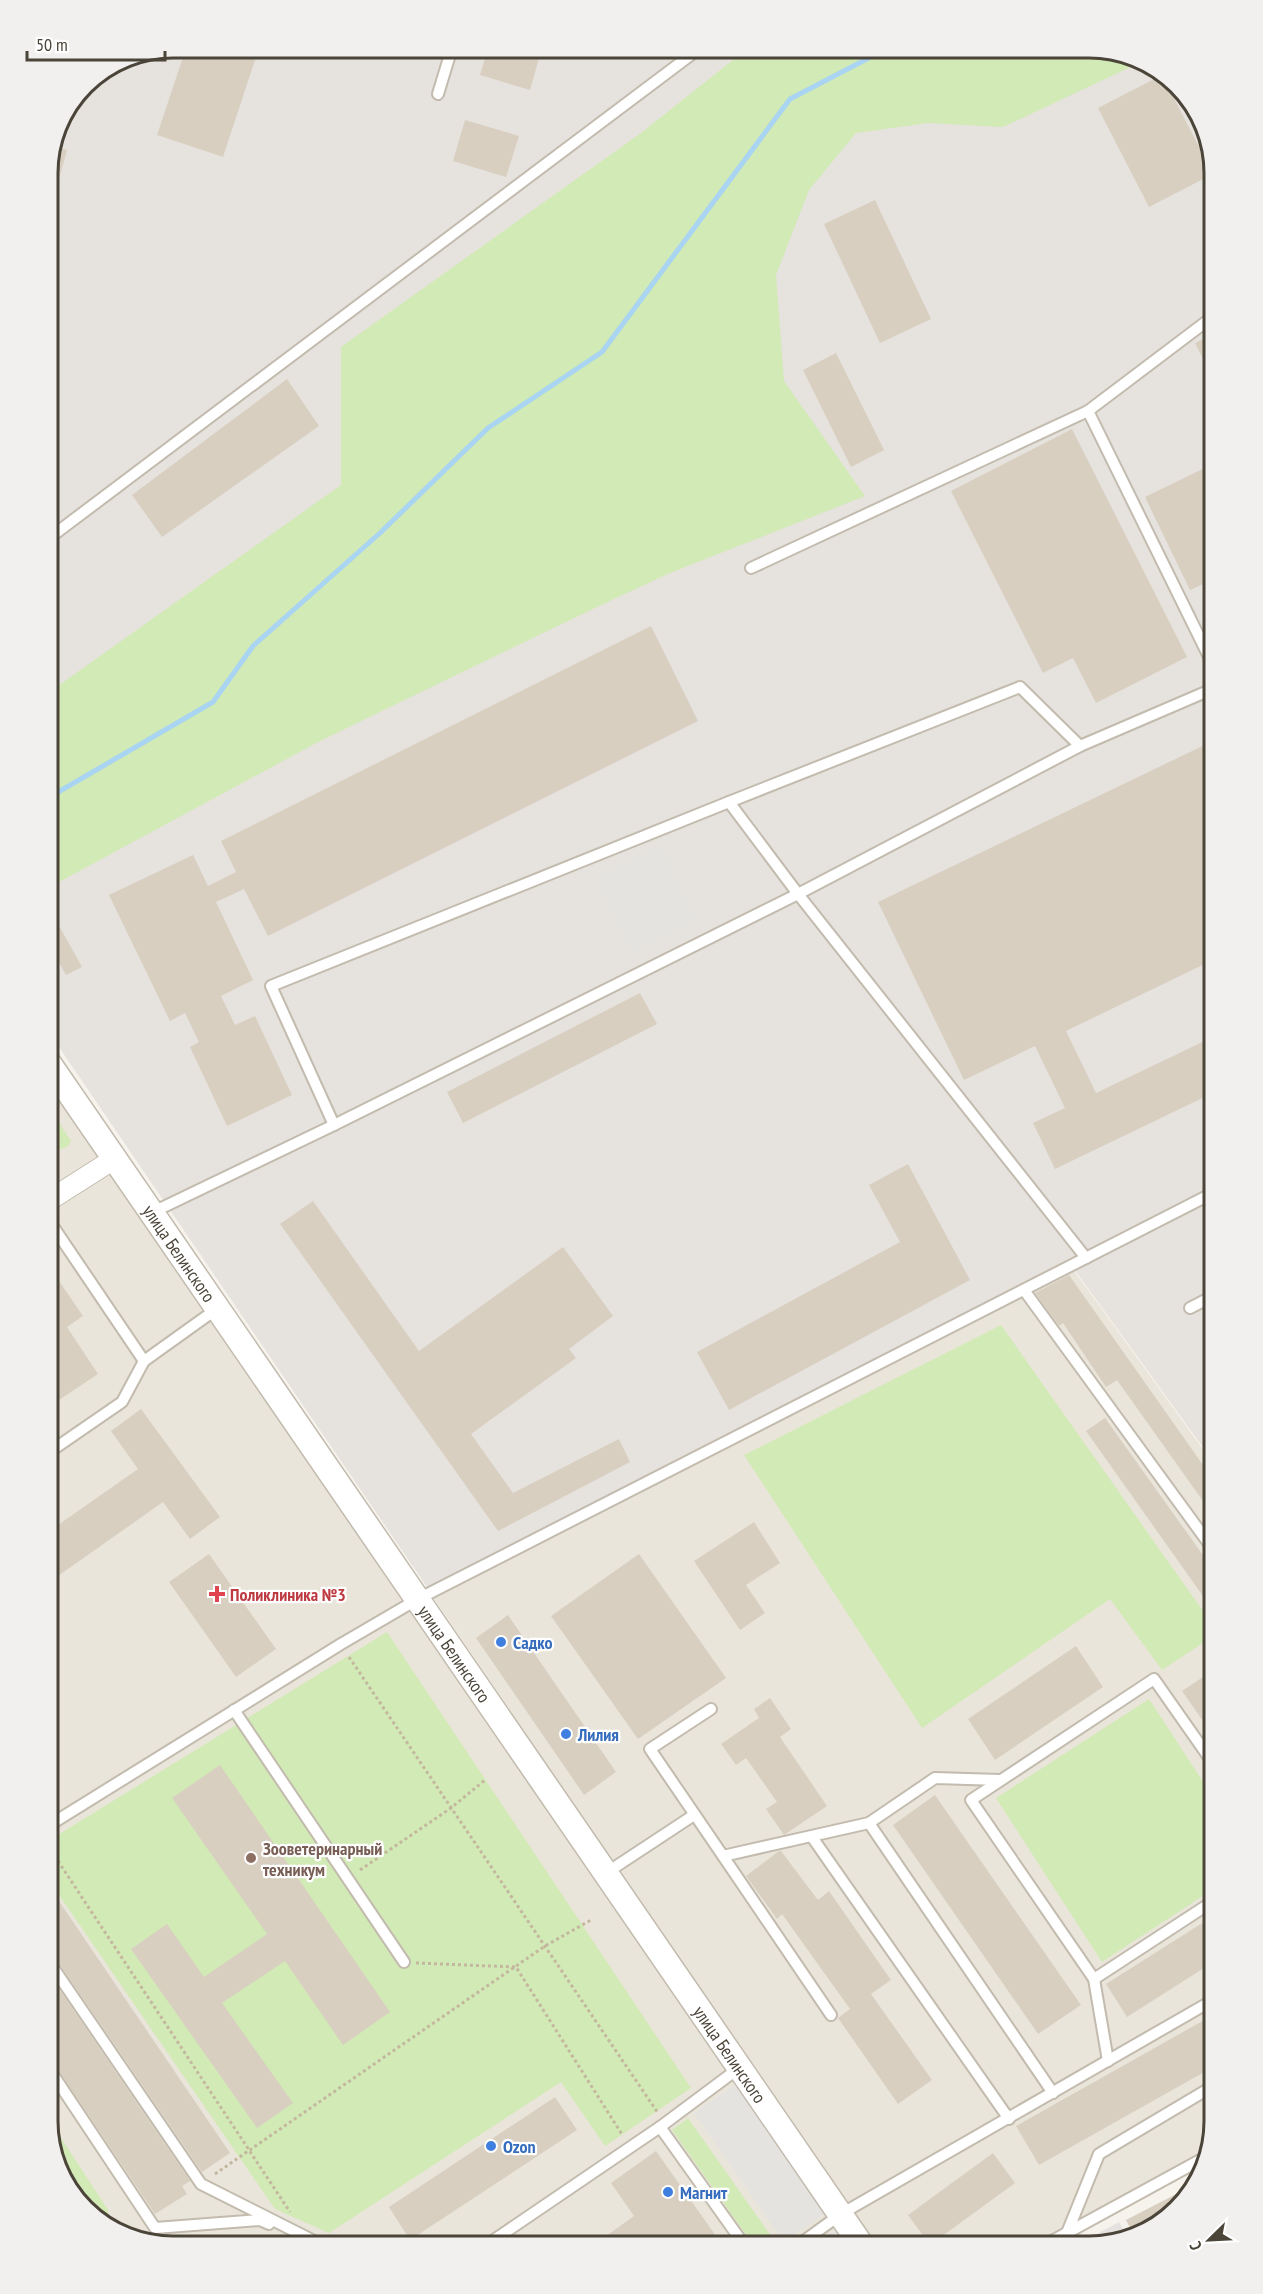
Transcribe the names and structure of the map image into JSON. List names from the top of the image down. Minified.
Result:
{"streets":{"street":["улица Белинского"]},"places":{"health":["Поликлиника №3"],"other":["Садко","Лилия","Зооветеринарный техникум","Ozon","Магнит"]},"scale_bar":"50 m","north":"bottom left"}
